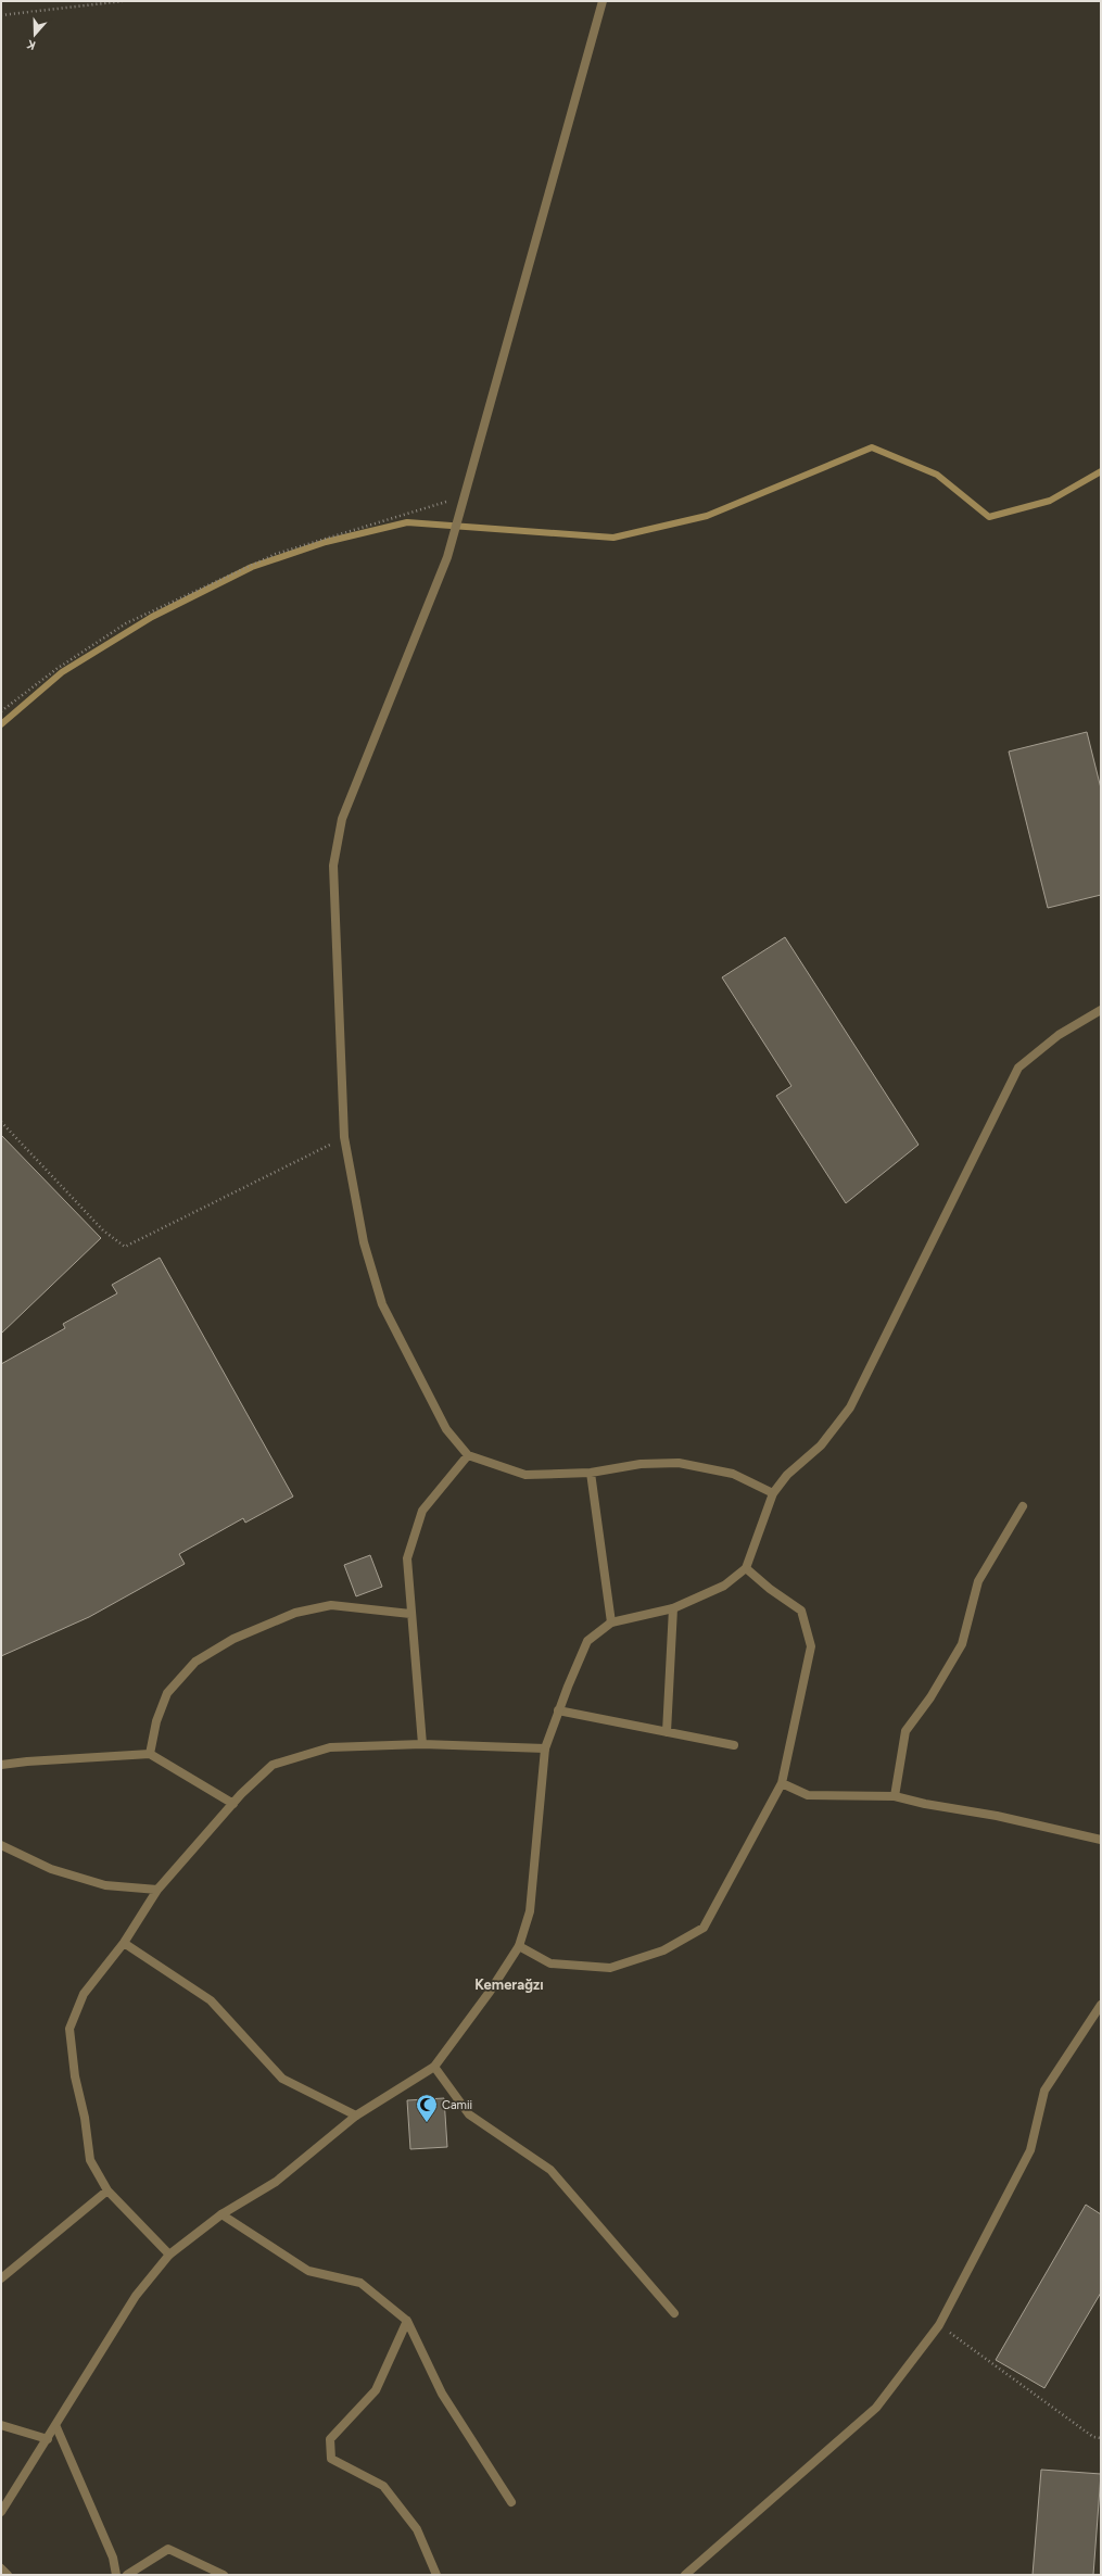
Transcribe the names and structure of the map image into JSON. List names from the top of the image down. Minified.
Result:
{"districts":["Kemerağzı"],"places":{"mosque":["Camii"]},"north":"bottom"}
